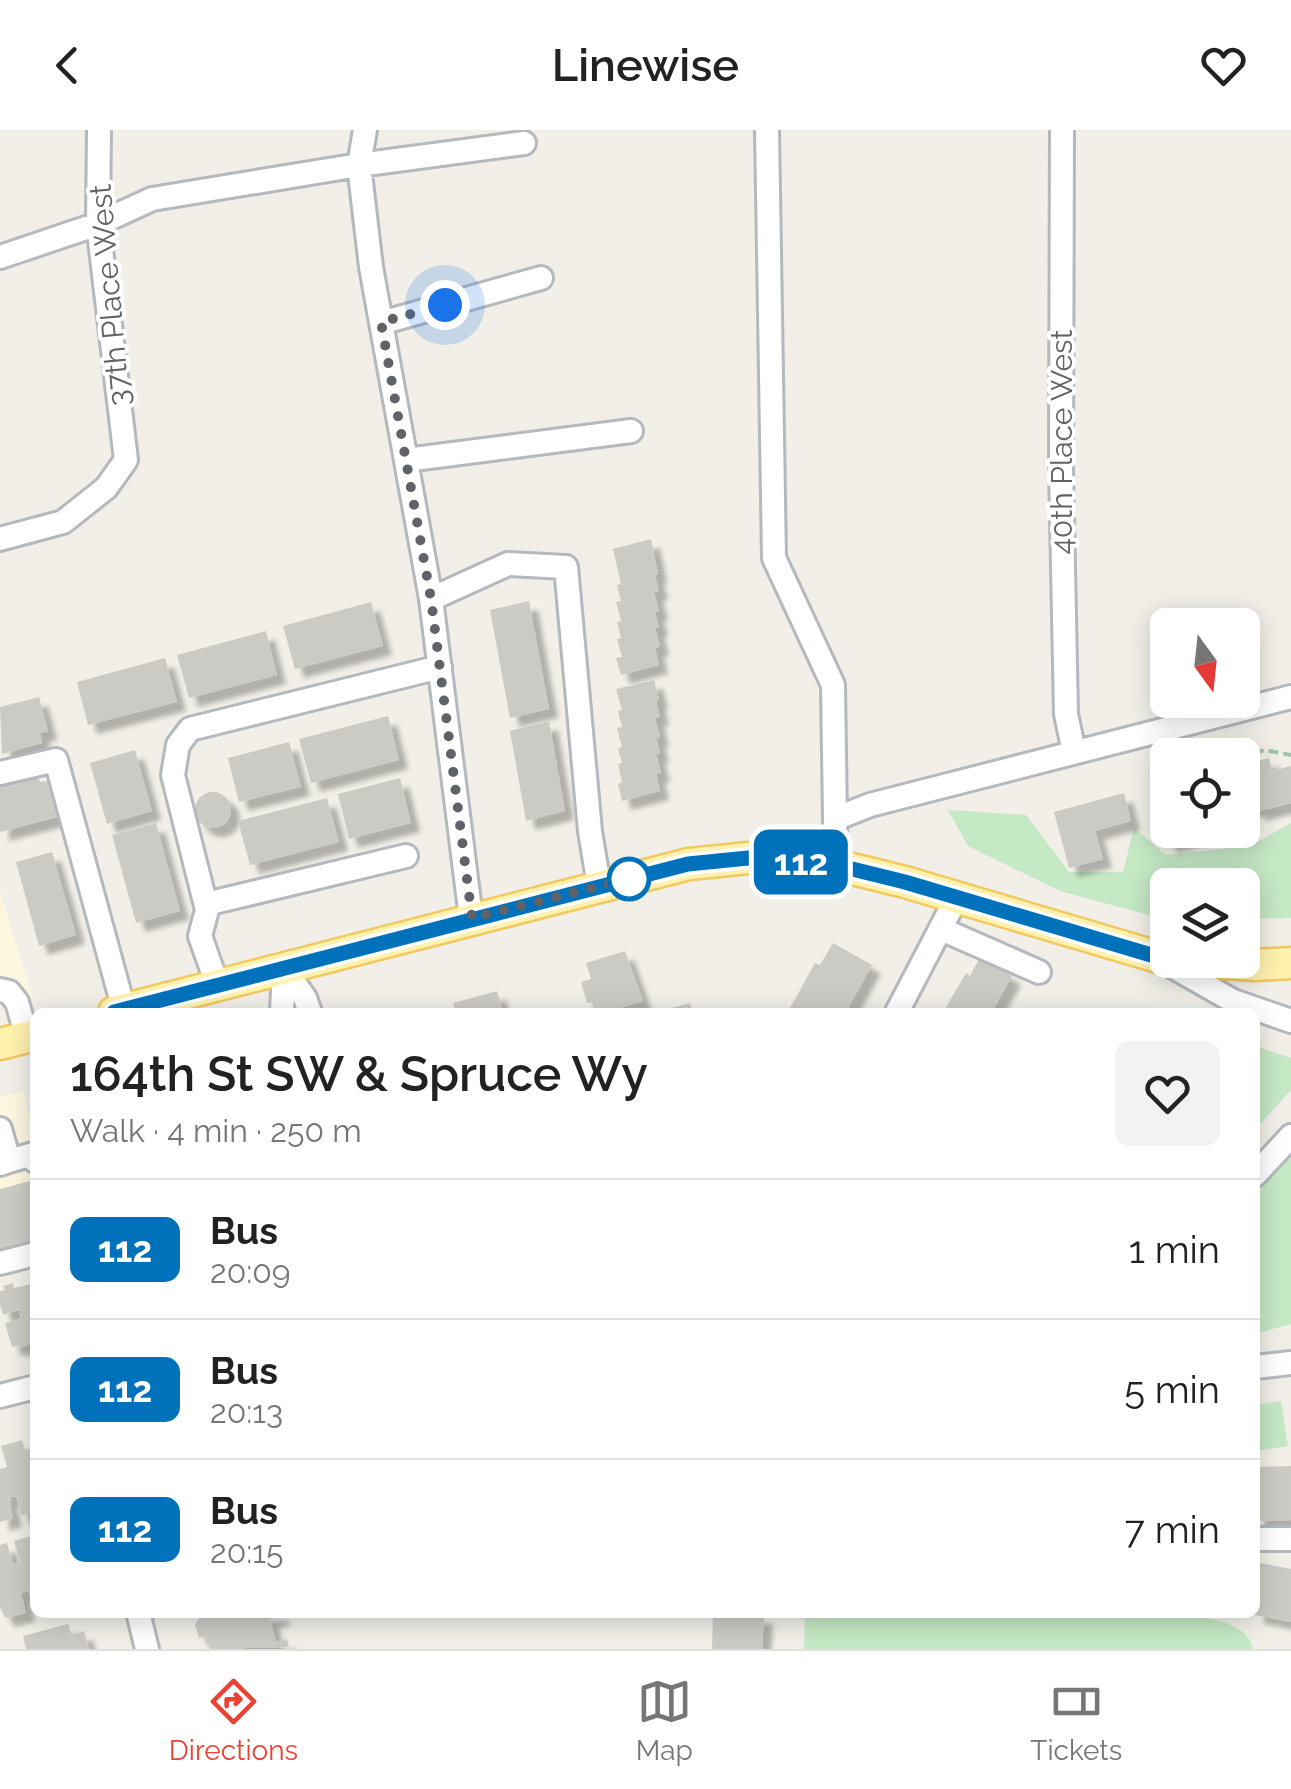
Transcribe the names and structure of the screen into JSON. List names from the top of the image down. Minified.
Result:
{"streets":{"street":["37th Place West","40th Place West"]},"lines":["bus line 112"],"north":"bottom","page":{"header":"Linewise","on_map":"112","heading":["164th St SW & Spruce Wy","Walk · 4 min · 250 m"],"list":[{"mark":"112","name":"Bus","note":"20:09","value":"1 min"},{"mark":"112","name":"Bus","note":"20:13","value":"5 min"},{"mark":"112","name":"Bus","note":"20:15","value":"7 min"}],"tabs":["Directions","Map","Tickets"]}}
